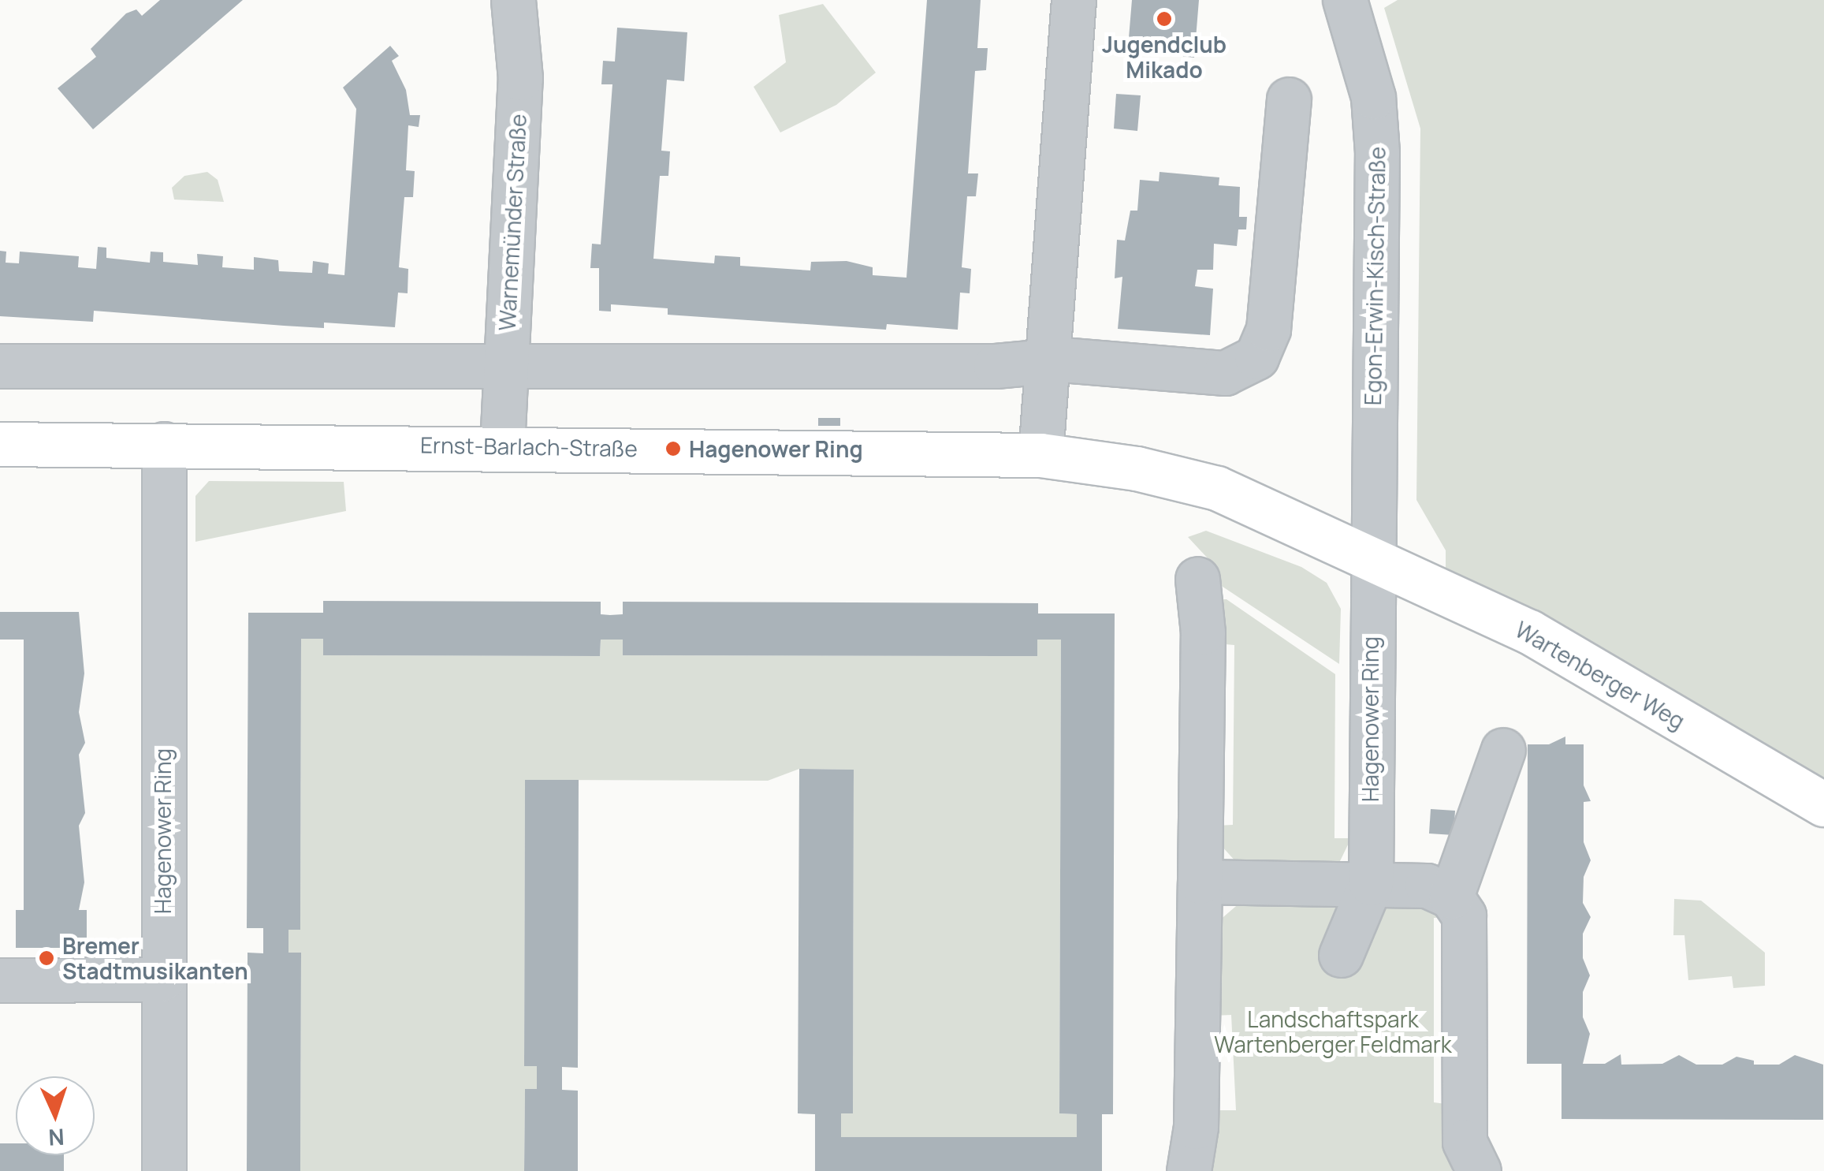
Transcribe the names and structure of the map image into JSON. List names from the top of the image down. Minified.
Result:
{"streets":{"main road":["Ernst-Barlach-Straße","Wartenberger Weg"],"street":["Warnemünder Straße","Egon-Erwin-Kisch-Straße","Hagenower Ring"]},"crossings":[["Warnemünder Straße","Ernst-Barlach-Straße"],["Egon-Erwin-Kisch-Straße","Ernst-Barlach-Straße"],["Egon-Erwin-Kisch-Straße","Wartenberger Weg"],["Egon-Erwin-Kisch-Straße","Hagenower Ring"],["Ernst-Barlach-Straße","Wartenberger Weg"],["Ernst-Barlach-Straße","Hagenower Ring"],["Wartenberger Weg","Hagenower Ring"]],"parks":["Landschaftspark Wartenberger Feldmark"],"places":["Jugendclub Mikado","Hagenower Ring","Bremer Stadtmusikanten"],"north":"bottom"}
